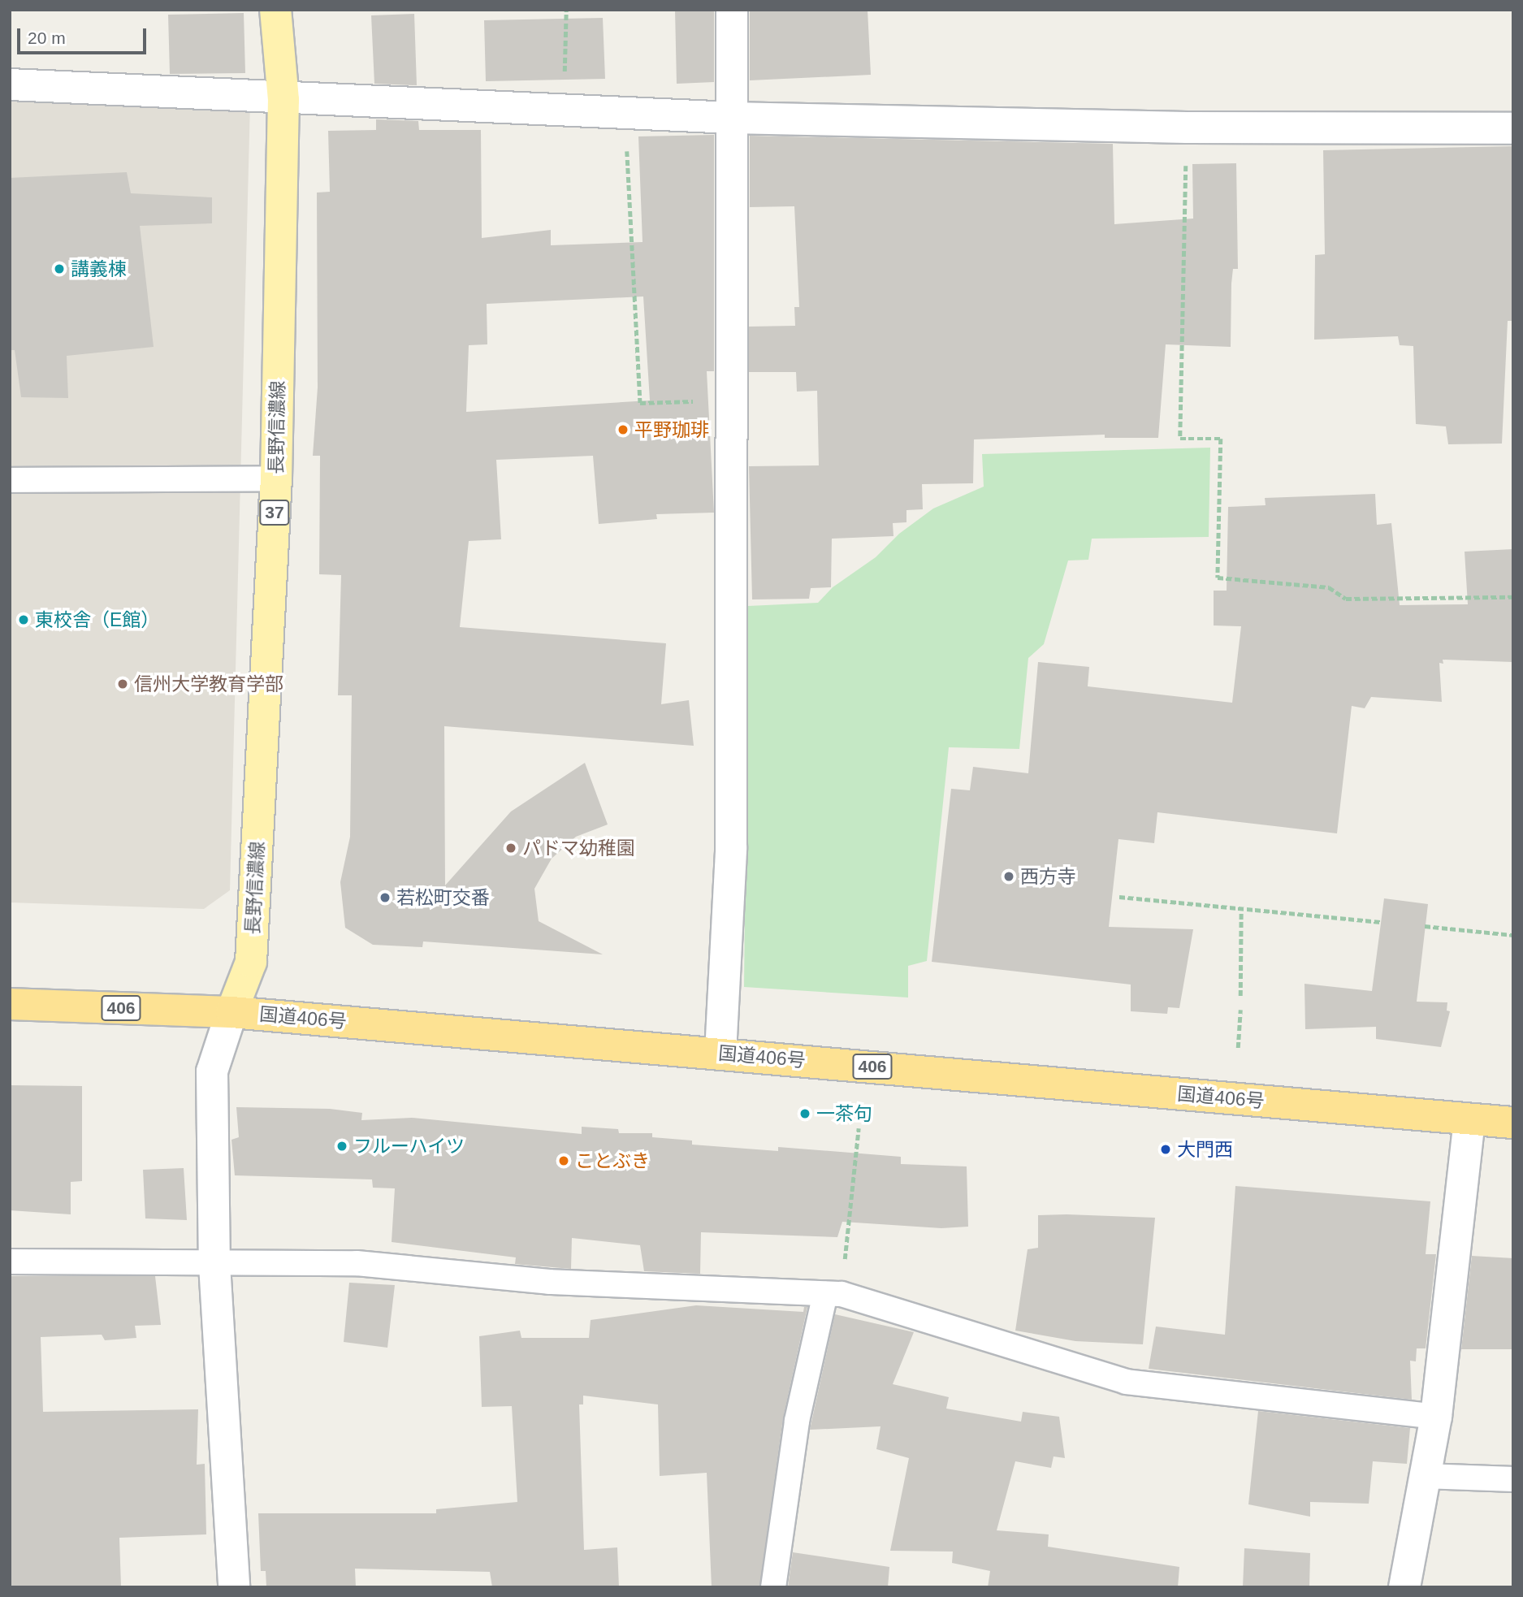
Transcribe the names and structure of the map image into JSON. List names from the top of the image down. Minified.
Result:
{"streets":{"highway":["406","国道406号"],"main road":["長野信濃線","37"]},"crossings":[["長野信濃線","国道406号"]],"places":["講義棟","平野珈琲","東校舎（E館）","信州大学教育学部","パドマ幼稚園","西方寺","若松町交番","一茶句","フルーハイツ","大門西","ことぶき"],"scale_bar":"20 m"}
